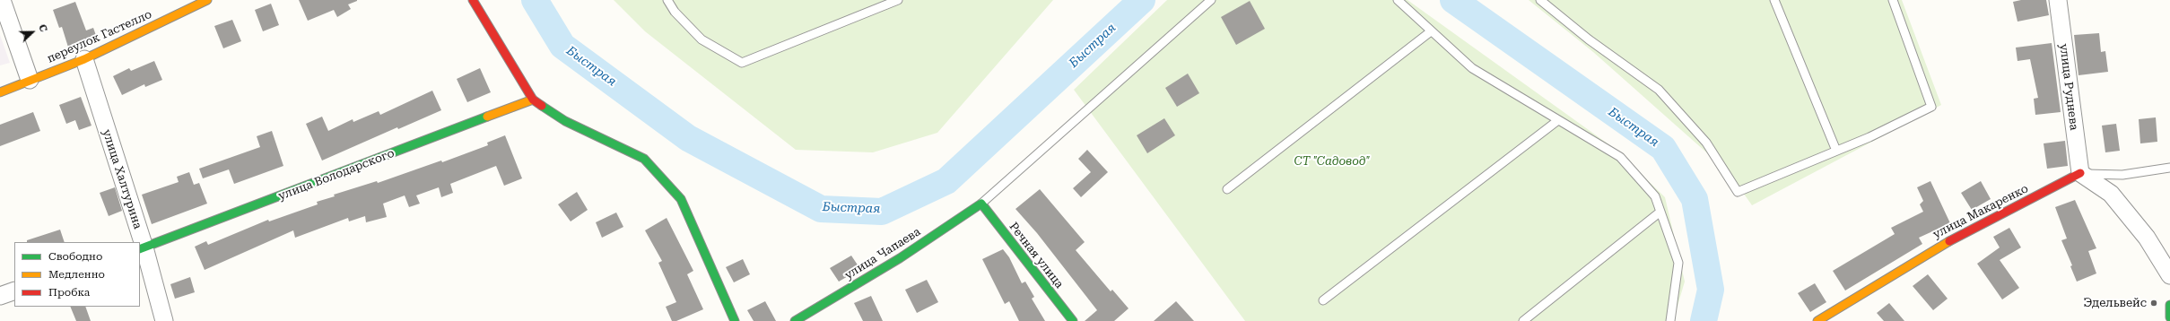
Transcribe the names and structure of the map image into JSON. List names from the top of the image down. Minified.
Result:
{"streets":{"street":["переулок Гастелло","улица Руднева","улица Володарского","улица Халтурина","улица Макаренко","улица Чапаева","Речная улица"]},"crossings":[["переулок Гастелло","улица Халтурина"],["улица Руднева","улица Макаренко"],["улица Володарского","улица Халтурина"],["улица Чапаева","Речная улица"]],"water":["Быстрая"],"parks":["СТ \"Садовод\""],"places":["Эдельвейс"],"legend":["Свободно","Медленно","Пробка"],"north":"right"}
